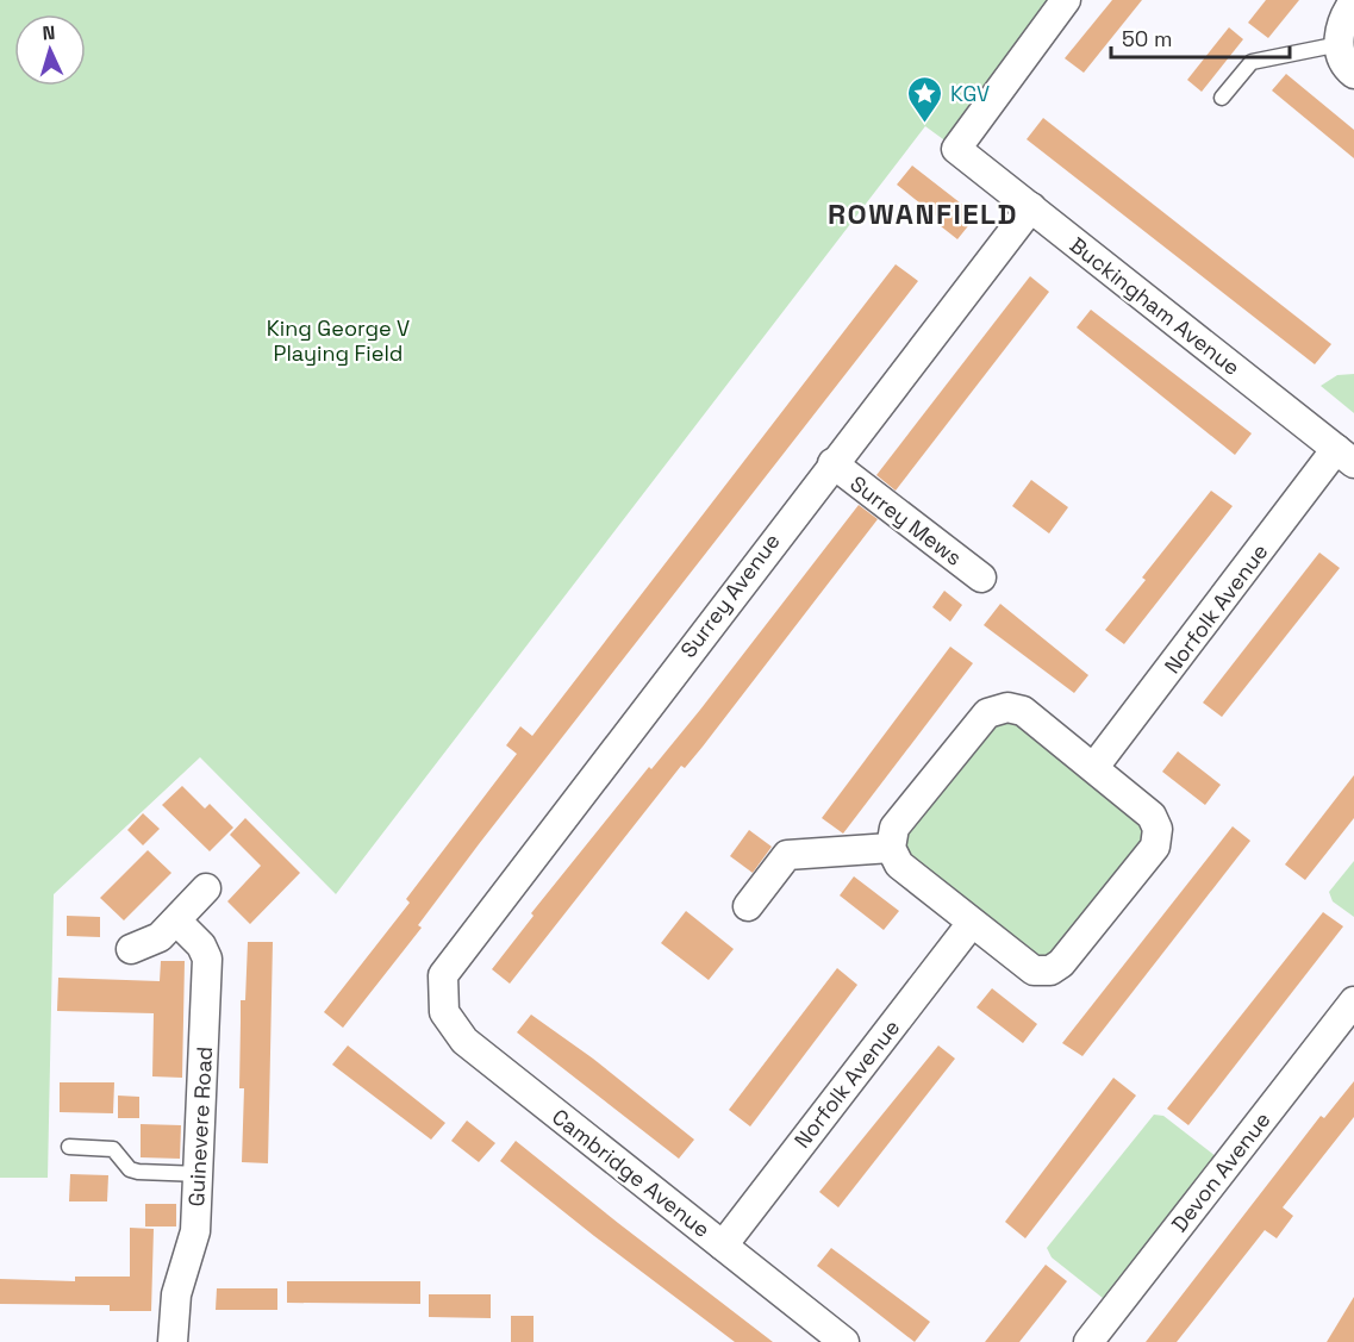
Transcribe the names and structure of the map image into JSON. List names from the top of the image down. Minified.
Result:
{"streets":{"street":["Buckingham Avenue","Surrey Mews","Surrey Avenue","Norfolk Avenue","Guinevere Road","Devon Avenue","Cambridge Avenue"]},"crossings":[["Buckingham Avenue","Surrey Avenue"],["Buckingham Avenue","Norfolk Avenue"],["Surrey Mews","Surrey Avenue"],["Surrey Avenue","Cambridge Avenue"],["Norfolk Avenue","Cambridge Avenue"]],"districts":["ROWANFIELD"],"parks":["King George V Playing Field"],"places":{"place":["KGV"]},"scale_bar":"50 m","north":"top"}
